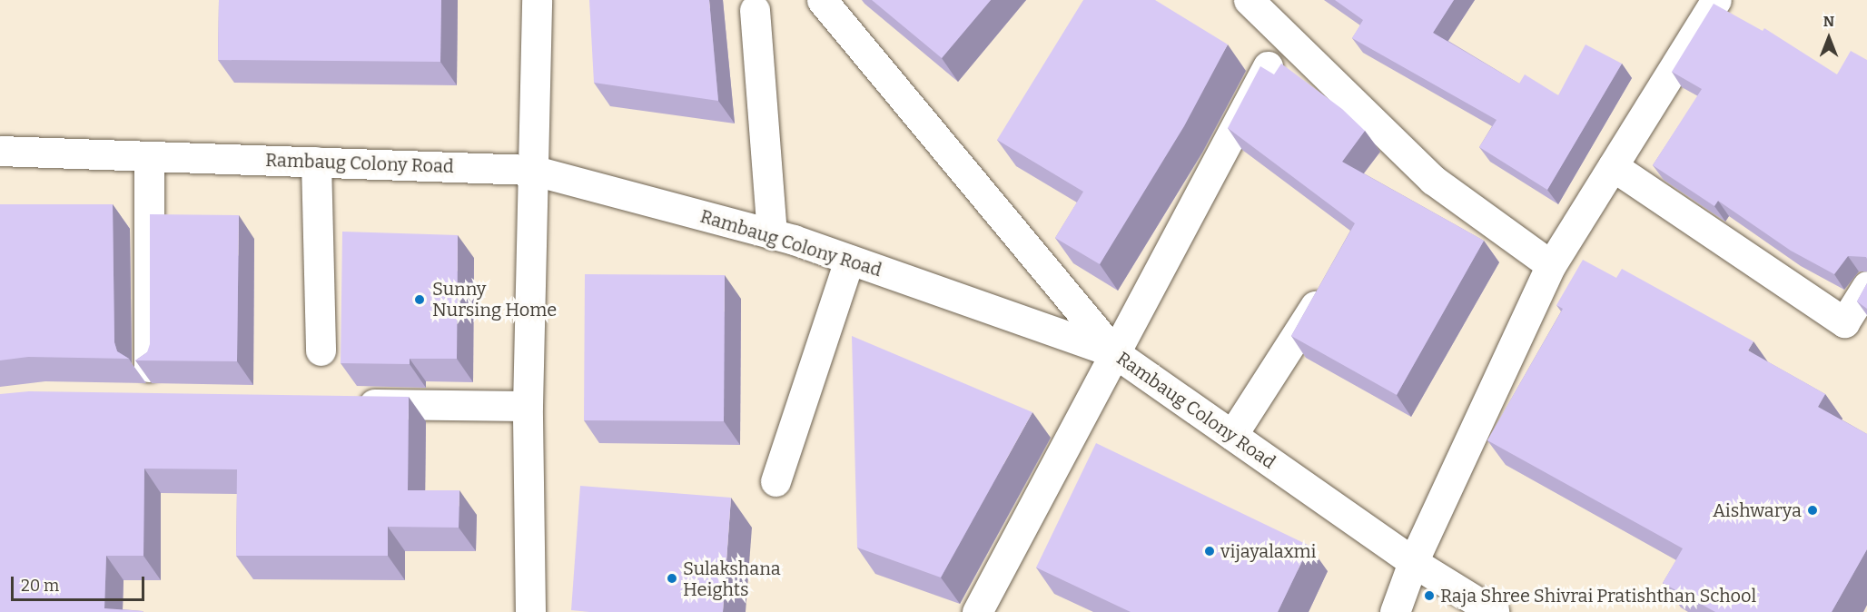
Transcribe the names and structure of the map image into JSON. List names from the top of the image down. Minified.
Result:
{"streets":{"street":["Rambaug Colony Road"]},"places":["Sunny Nursing Home","Aishwarya","vijayalaxmi","Sulakshana Heights","Raja Shree Shivrai Pratishthan School"],"scale_bar":"20 m","north":"top"}
